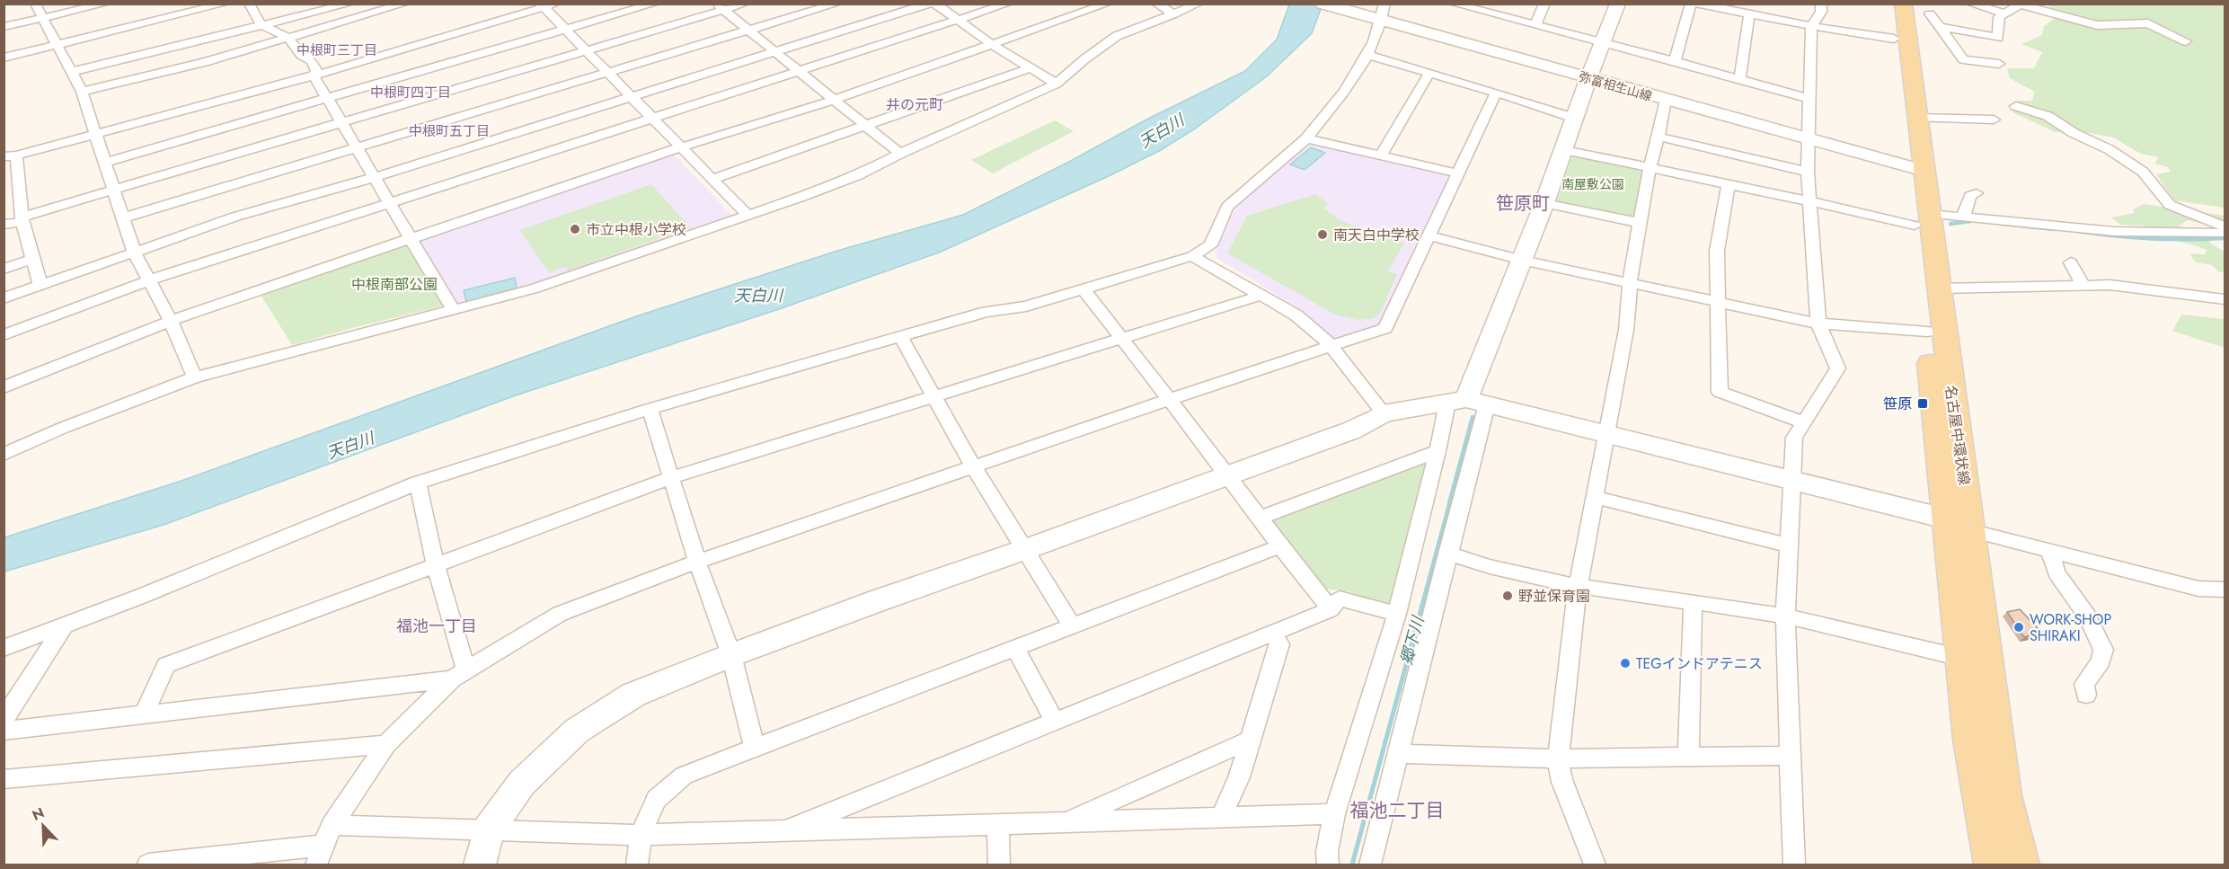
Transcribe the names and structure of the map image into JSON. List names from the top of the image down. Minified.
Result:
{"streets":{"main road":["名古屋中環状線"],"street":["弥富相生山線"]},"crossings":[["弥富相生山線","名古屋中環状線"]],"districts":["中根町三丁目","中根町四丁目","井の元町","中根町五丁目","笹原町","福池一丁目","福池二丁目"],"water":["天白川","郷下川"],"parks":["南屋敷公園","中根南部公園"],"places":{"other":["市立中根小学校","南天白中学校","野並保育園","WORK-SHOP SHIRAKI","TEGインドアテニス"],"transit":["笹原"]},"north":"top left"}
